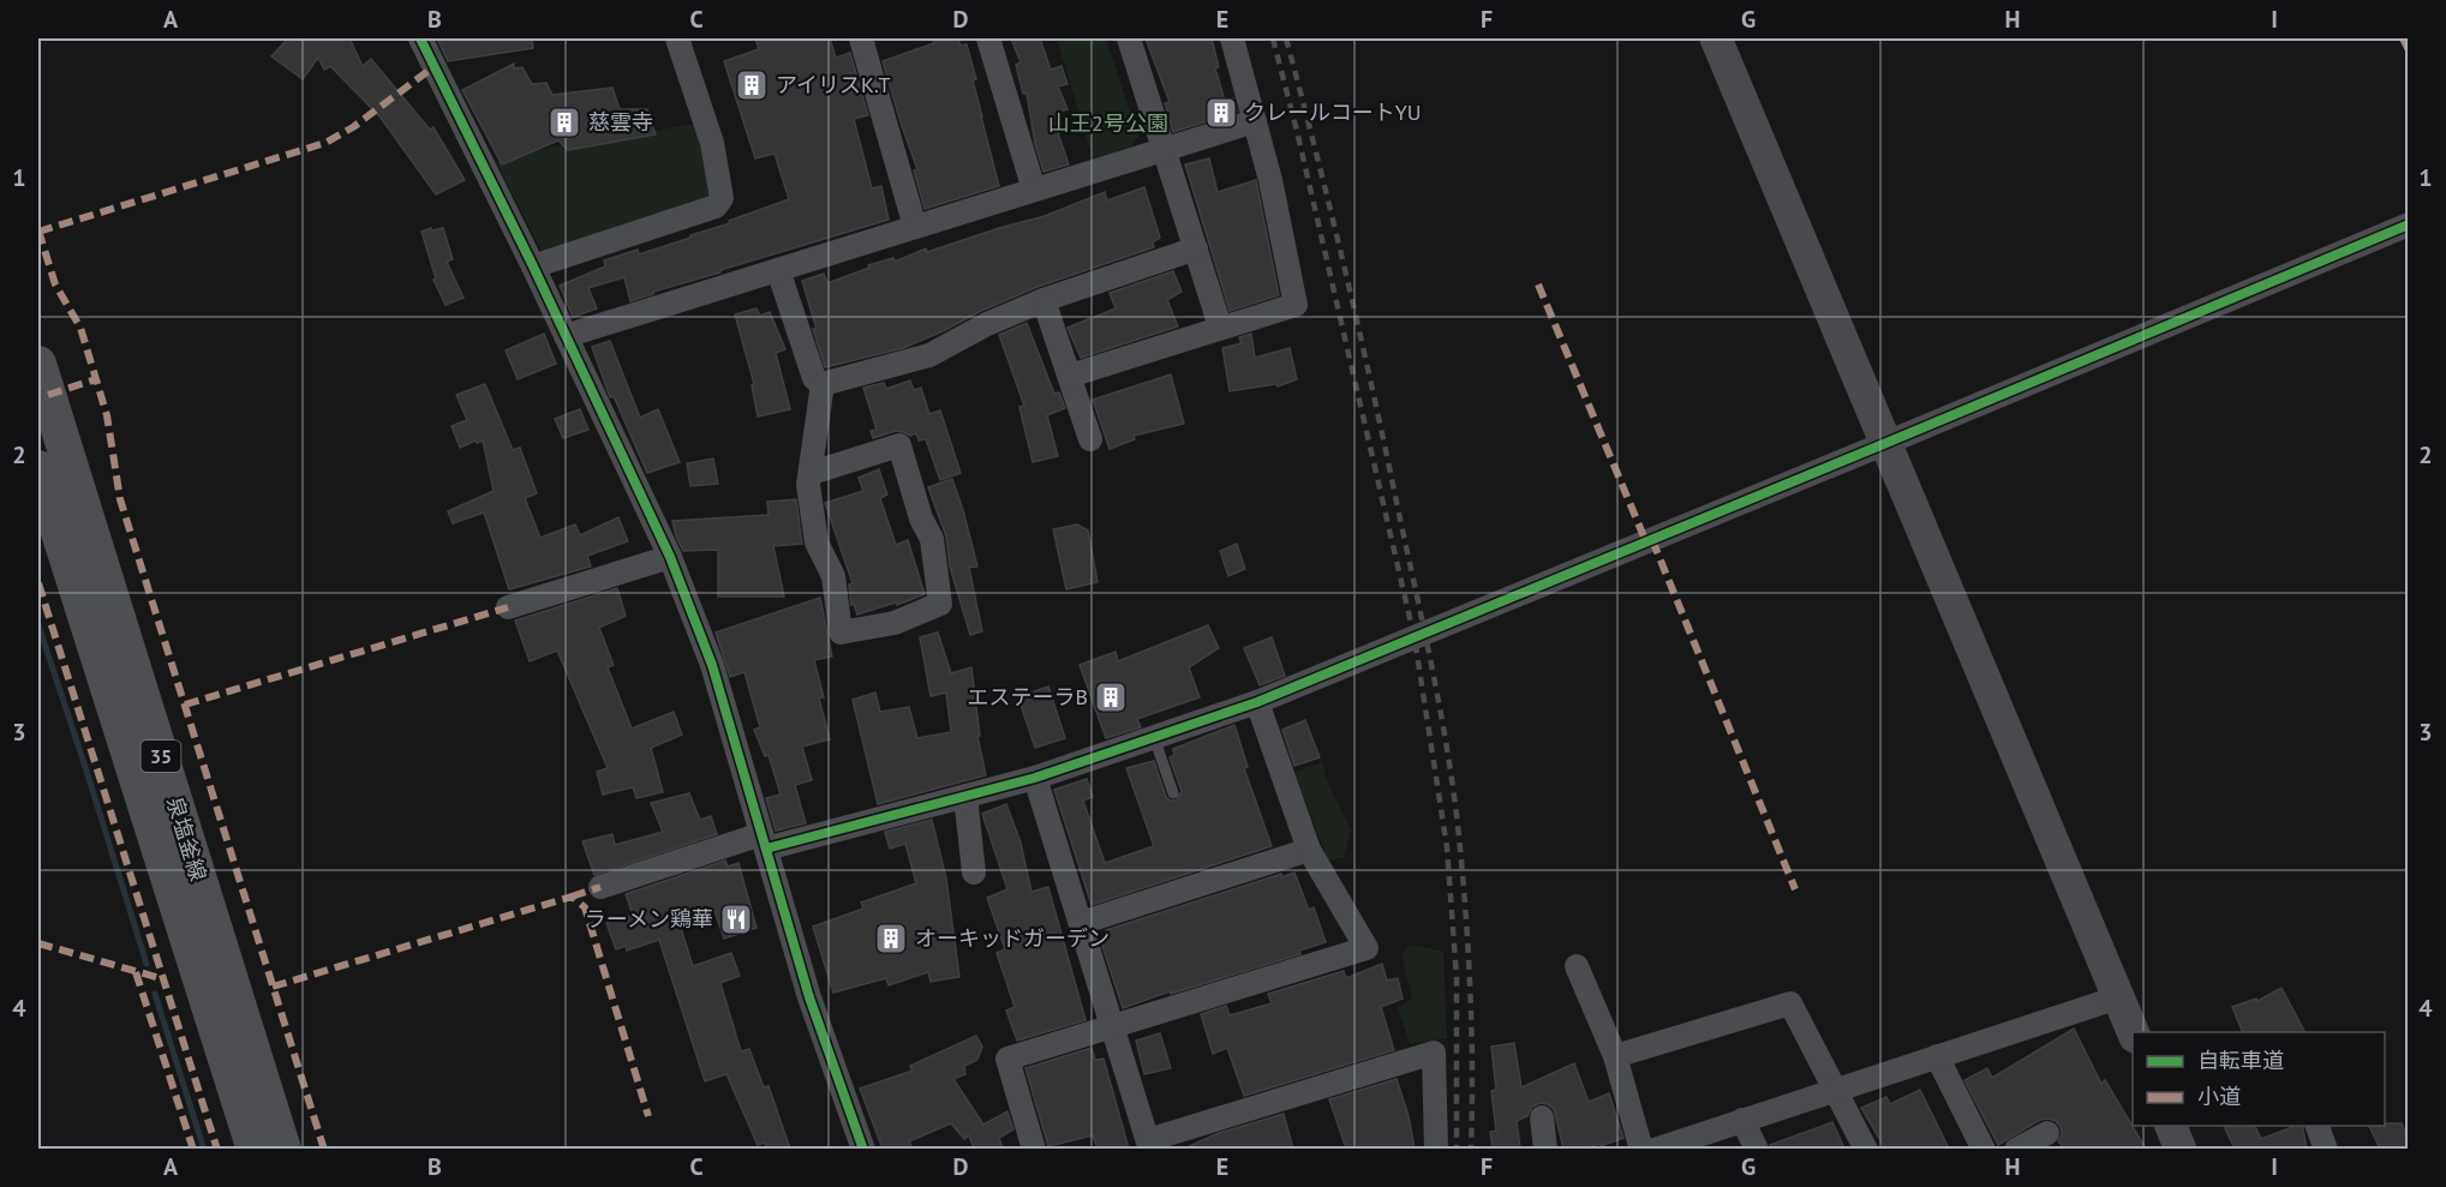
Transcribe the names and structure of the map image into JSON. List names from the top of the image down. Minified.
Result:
{"streets":{"main road":["35","泉塩釜線"]},"parks":["山王2号公園"],"places":{"building":["アイリスK.T","クレールコートYU","慈雲寺","エステーラB","オーキッドガーデン"],"restaurant":["ラーメン鶏華"]},"legend":["自転車道","小道"],"grid":{"columns":["A","B","C","D","E","F","G","H","I"],"rows":["1","2","3","4"]}}
